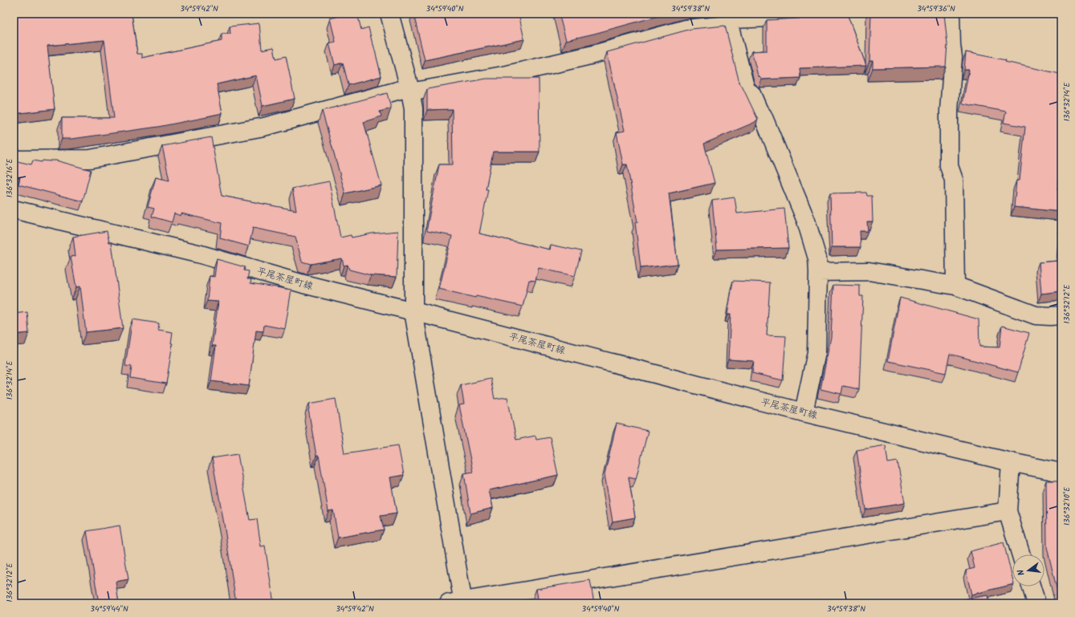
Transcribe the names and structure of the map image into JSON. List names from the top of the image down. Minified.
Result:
{"streets":{"street":["平尾茶屋町線"]},"north":"left","coordinates":["34°59'42\"N","34°59'40\"N","34°59'38\"N","34°59'36\"N","136°32'14\"E","136°32'16\"E","136°32'12\"E","136°32'10\"E","34°59'44\"N"]}
